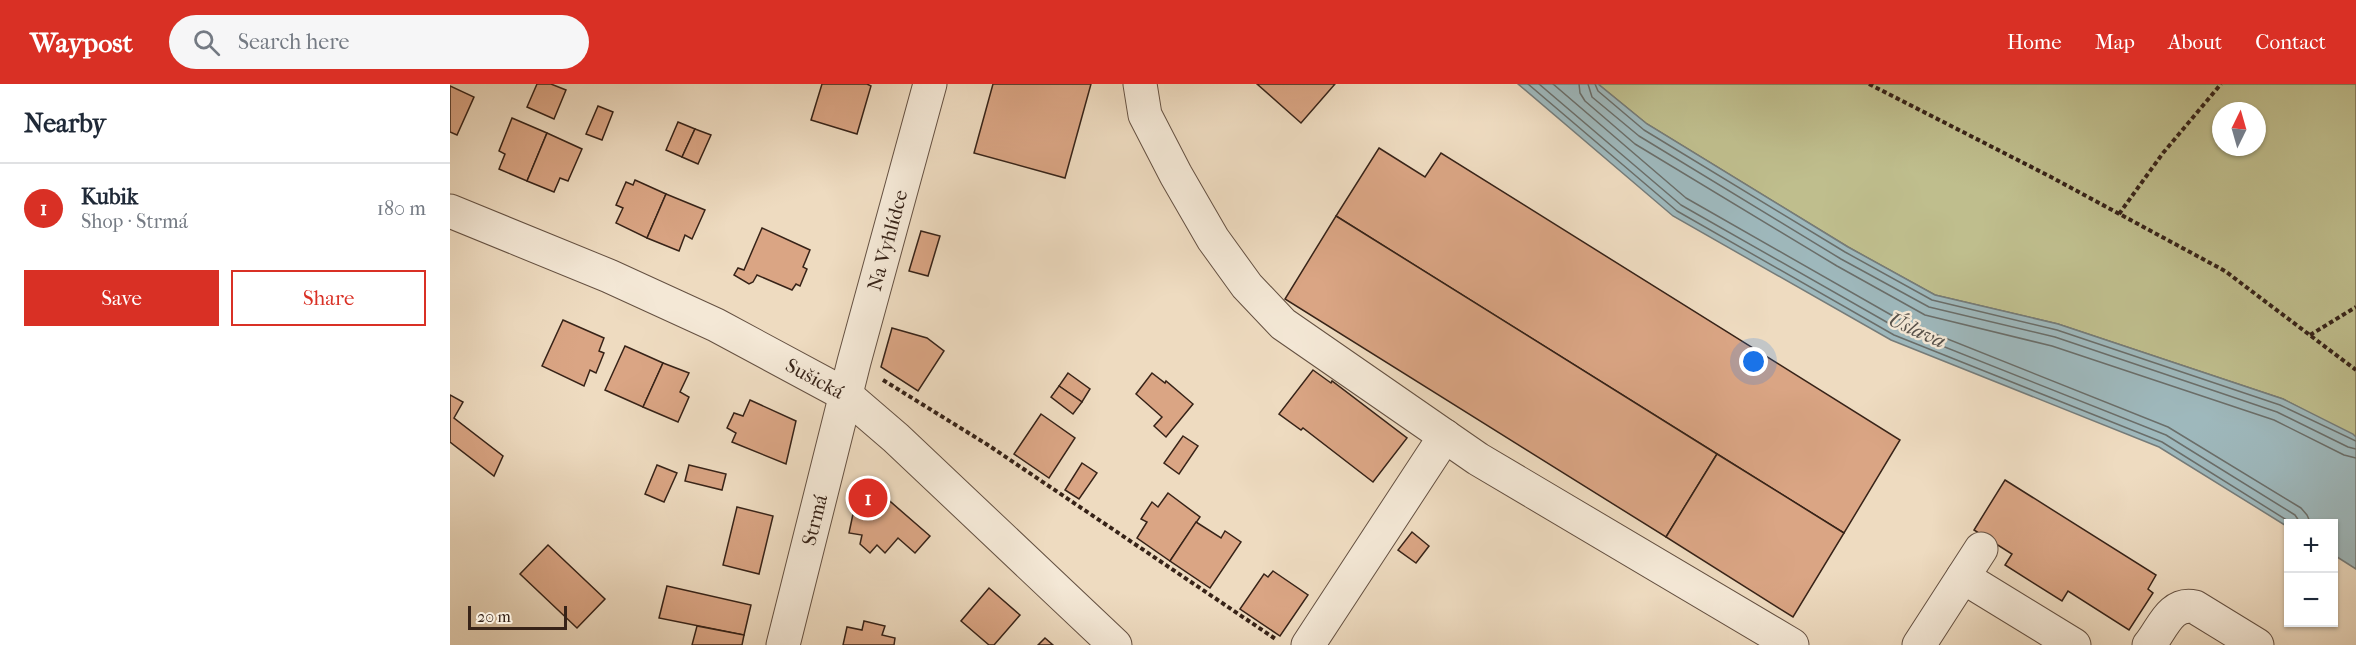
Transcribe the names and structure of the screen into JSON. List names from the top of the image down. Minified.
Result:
{"streets":{"street":["Na Vyhlídce","Sušická","Strmá"]},"crossings":[["Na Vyhlídce","Sušická"],["Na Vyhlídce","Strmá"],["Sušická","Strmá"]],"water":["Úslava"],"scale_bar":"20 m","north":"top","page":{"header":"Waypost","search":"Search here","nav":["Home","Map","About","Contact"],"heading":"Nearby","list":[{"mark":"1","name":"Kubik","note":"Shop · Strmá","value":"180 m"}],"buttons":["Save","Share"],"pins":"1","map_buttons":["+","−"],"scale":"20 m"}}
